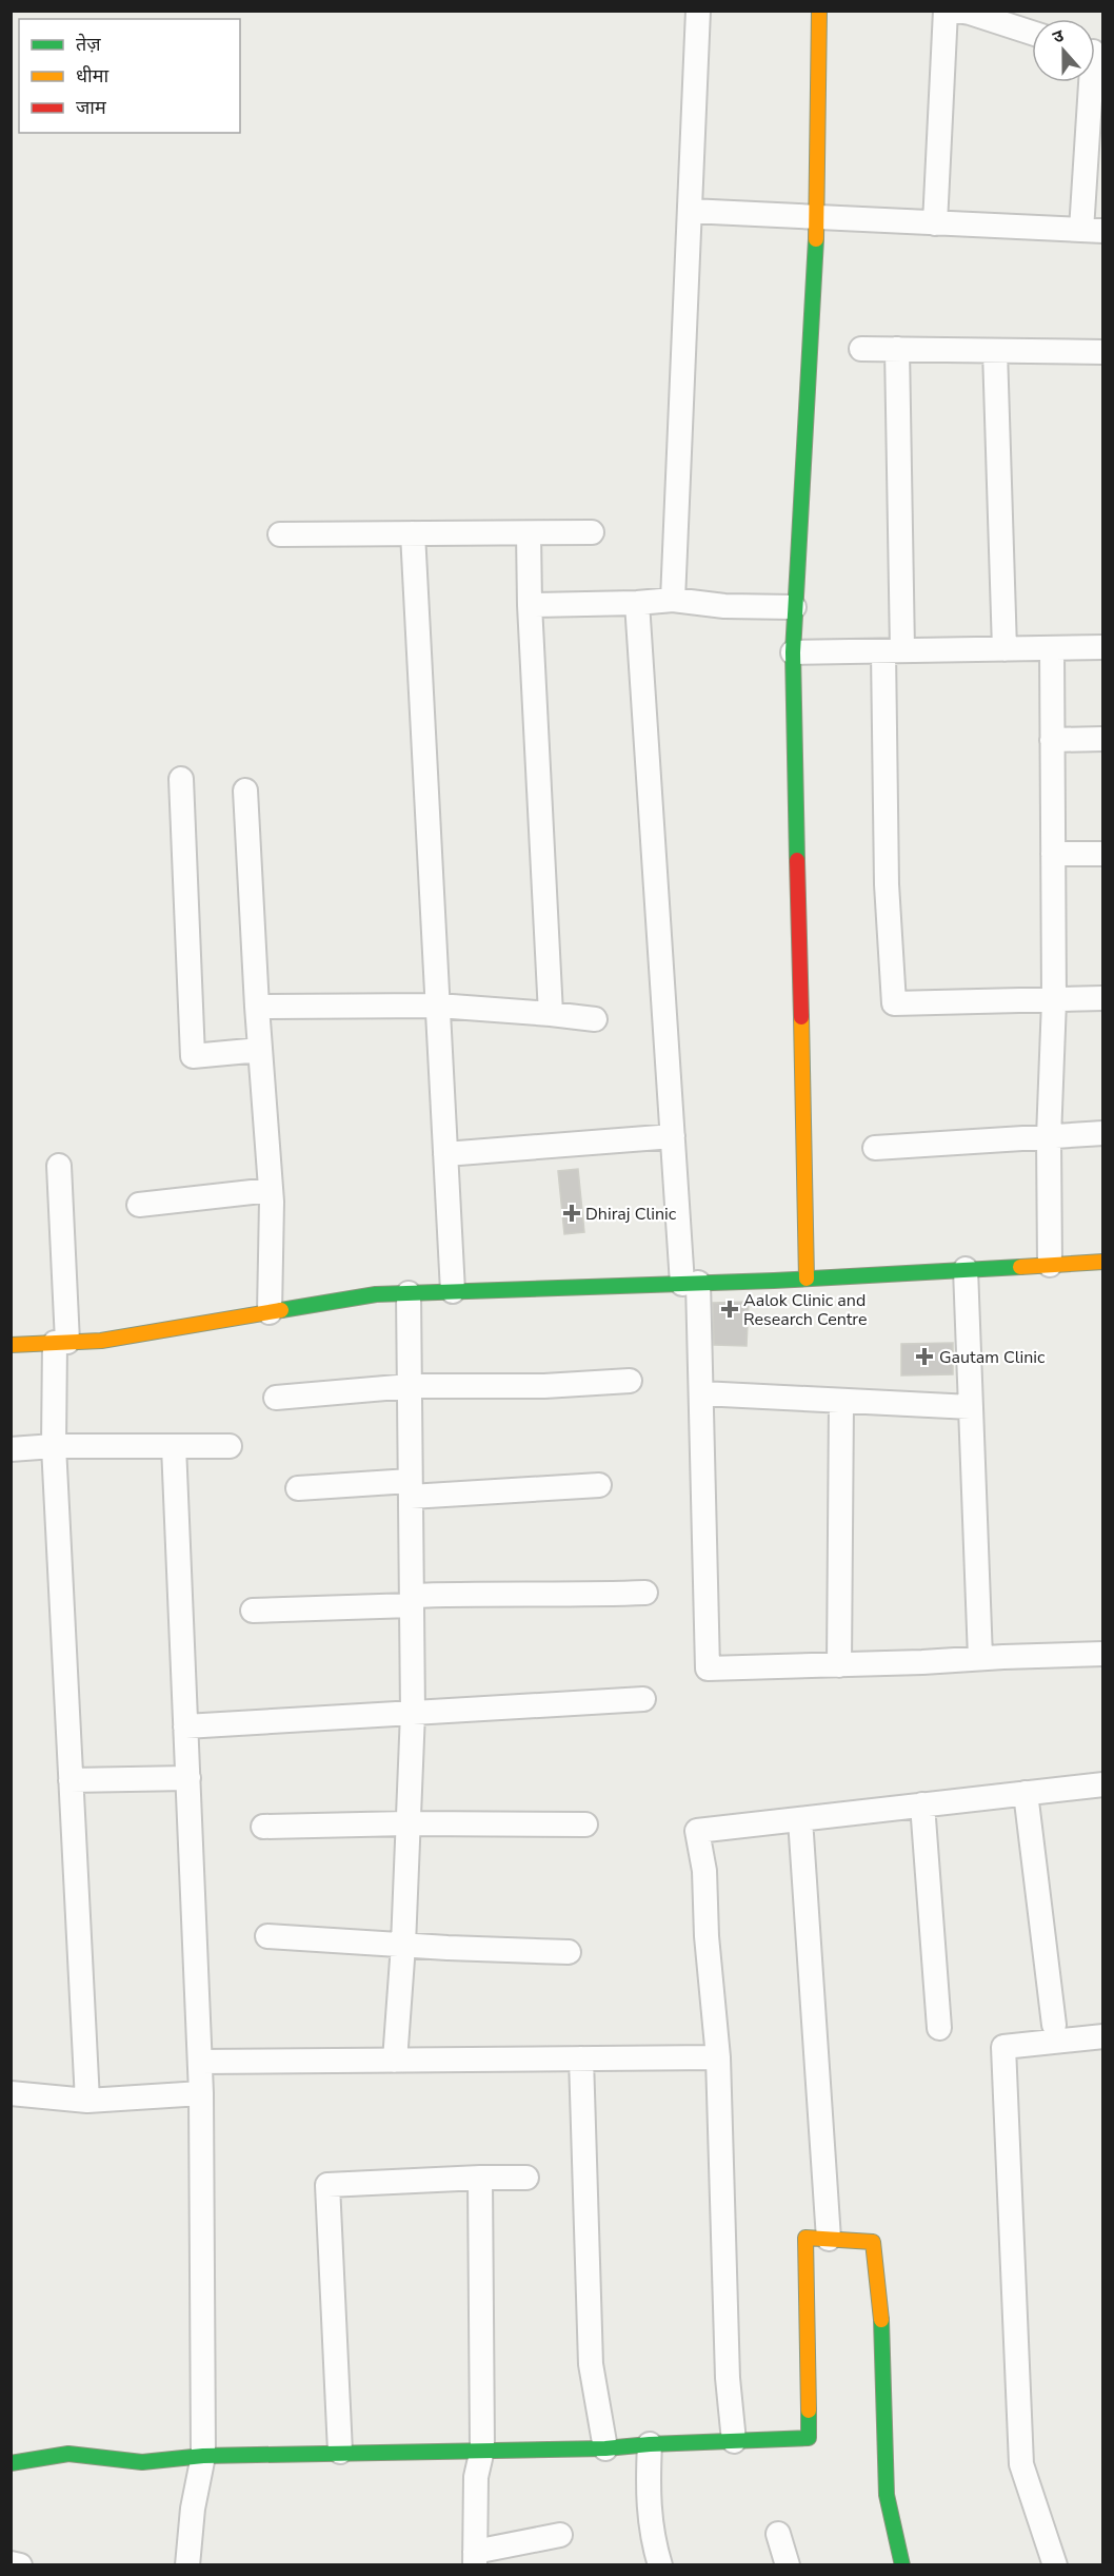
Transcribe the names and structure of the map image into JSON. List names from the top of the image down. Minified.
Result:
{"places":{"health":["Dhiraj Clinic","Aalok Clinic and Research Centre","Gautam Clinic"]},"legend":["तेज़","धीमा","जाम"],"north":"top"}
